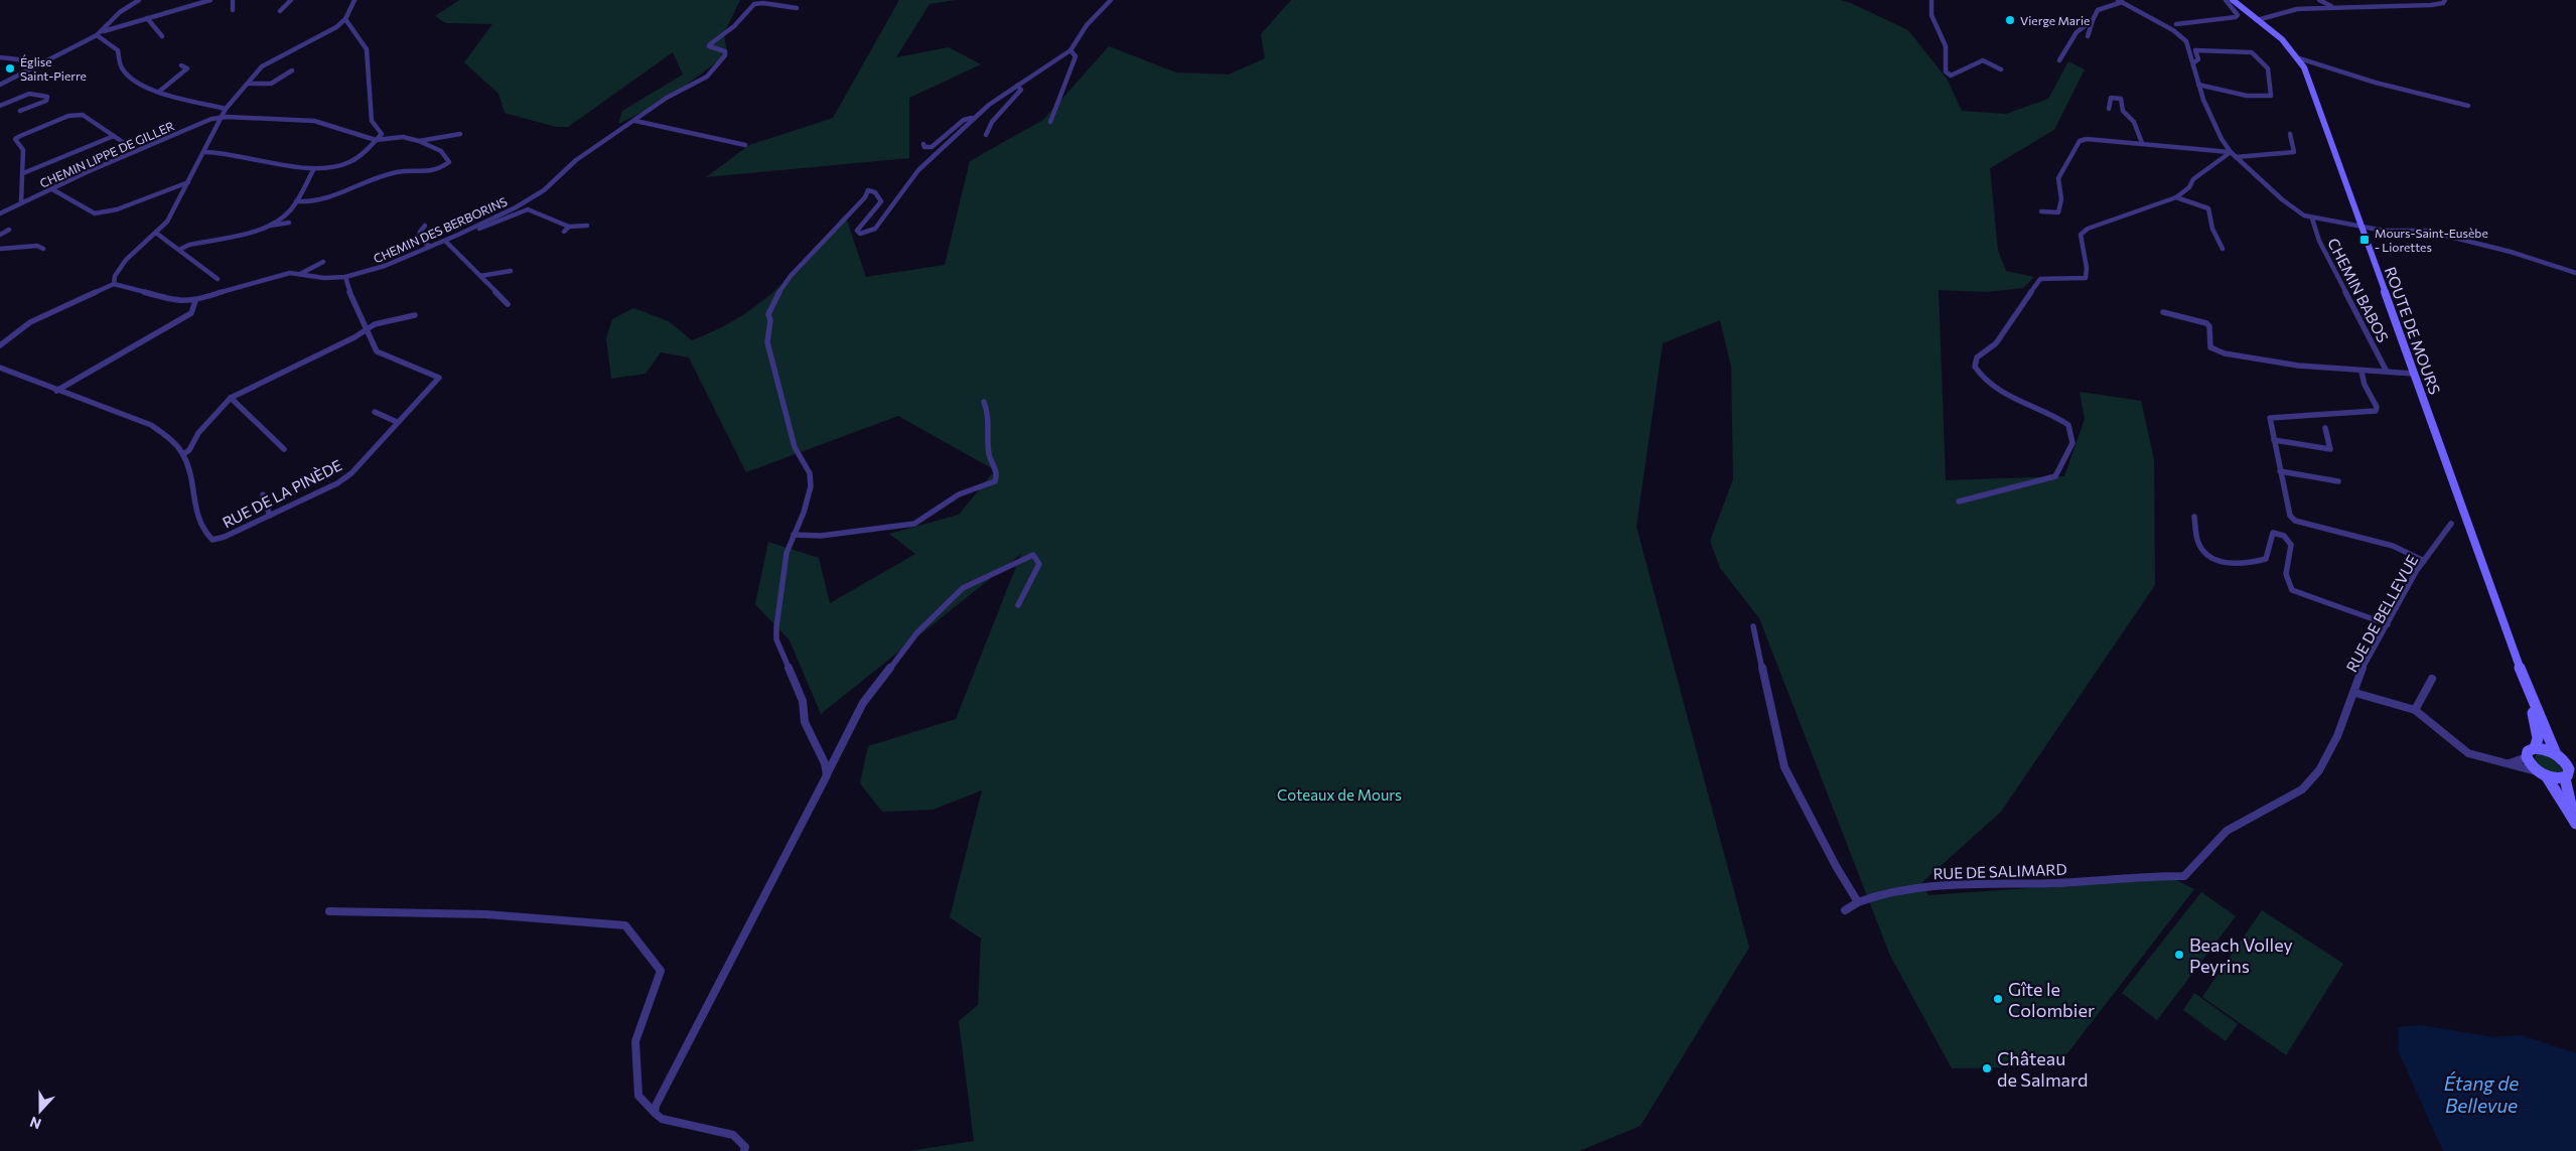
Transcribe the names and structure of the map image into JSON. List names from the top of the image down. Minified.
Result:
{"streets":{"main road":["ROUTE DE MOURS"],"street":["CHEMIN LIPPE DE GILLER","CHEMIN DES BERBORINS","CHEMIN BABOS","RUE DE LA PINÈDE","RUE DE BELLEVUE","RUE DE SALIMARD"]},"crossings":[["RUE DE BELLEVUE","RUE DE SALIMARD"]],"water":["Étang de Bellevue"],"parks":["Coteaux de Mours"],"places":{"other":["Vierge Marie","Église Saint-Pierre","Beach Volley Peyrins","Gîte le Colombier","Château de Salmard"],"transit":["Mours-Saint-Eusèbe - Liorettes"]},"north":"bottom"}
